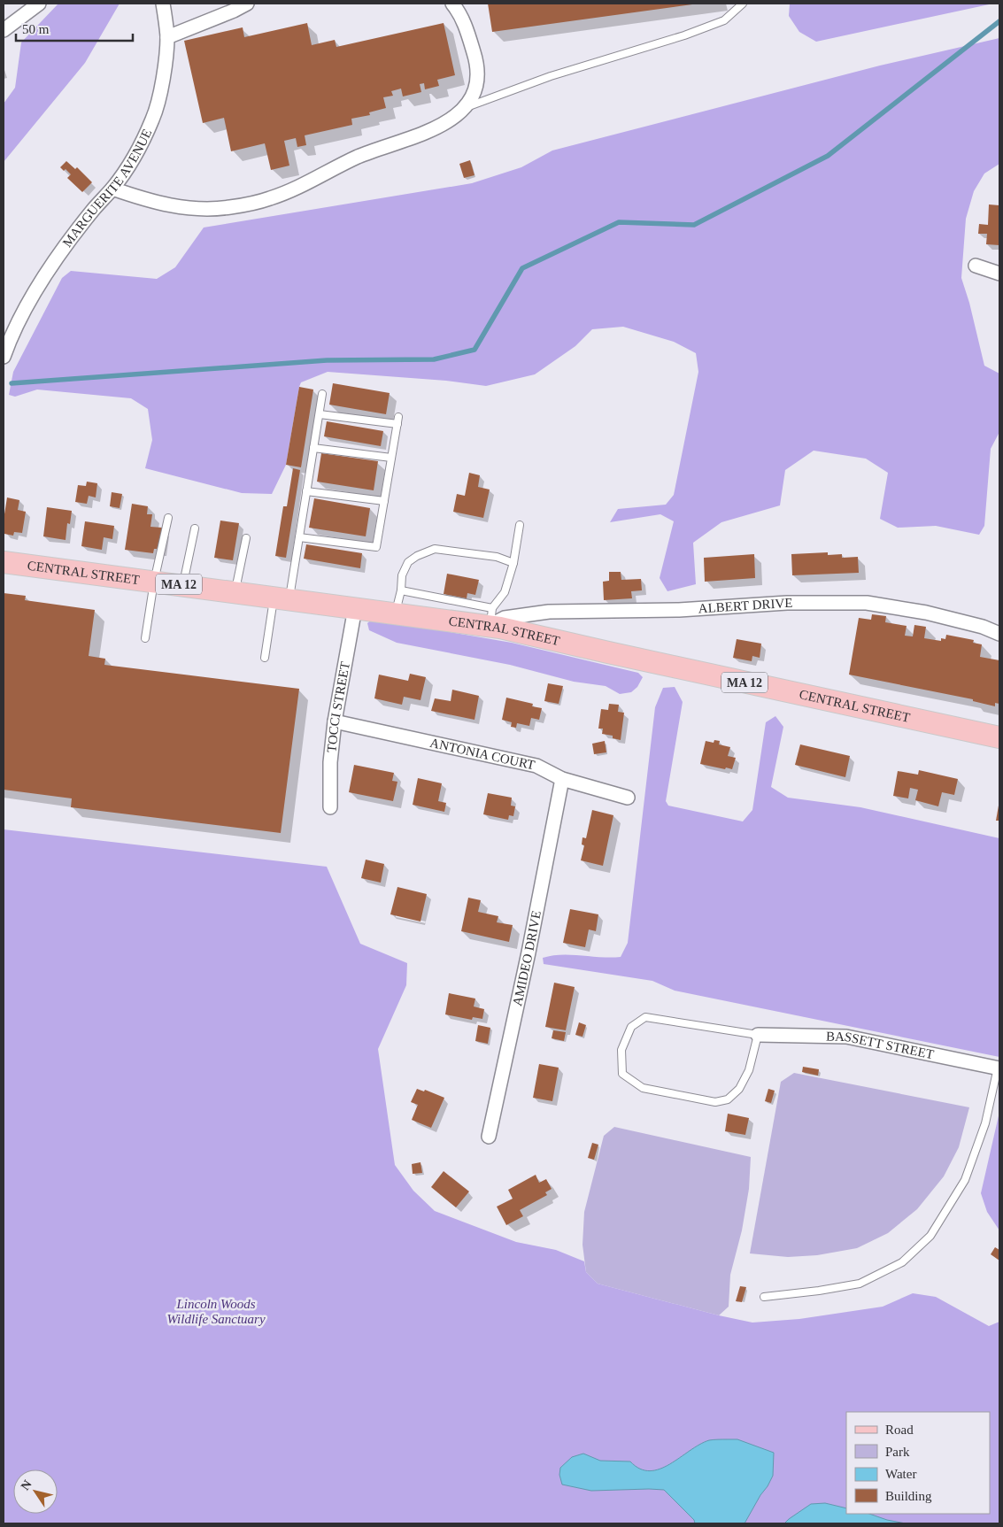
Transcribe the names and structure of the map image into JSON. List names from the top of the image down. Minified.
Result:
{"streets":{"main road":["CENTRAL STREET","MA 12"],"street":["MARGUERITE AVENUE","ALBERT DRIVE","TOCCI STREET","ANTONIA COURT","AMIDEO DRIVE","BASSETT STREET"]},"crossings":[["CENTRAL STREET","ALBERT DRIVE"],["CENTRAL STREET","TOCCI STREET"],["TOCCI STREET","ANTONIA COURT"],["ANTONIA COURT","AMIDEO DRIVE"]],"parks":["Lincoln Woods Wildlife Sanctuary"],"legend":["Road","Park","Water","Building"],"scale_bar":"50 m","north":"top left"}
